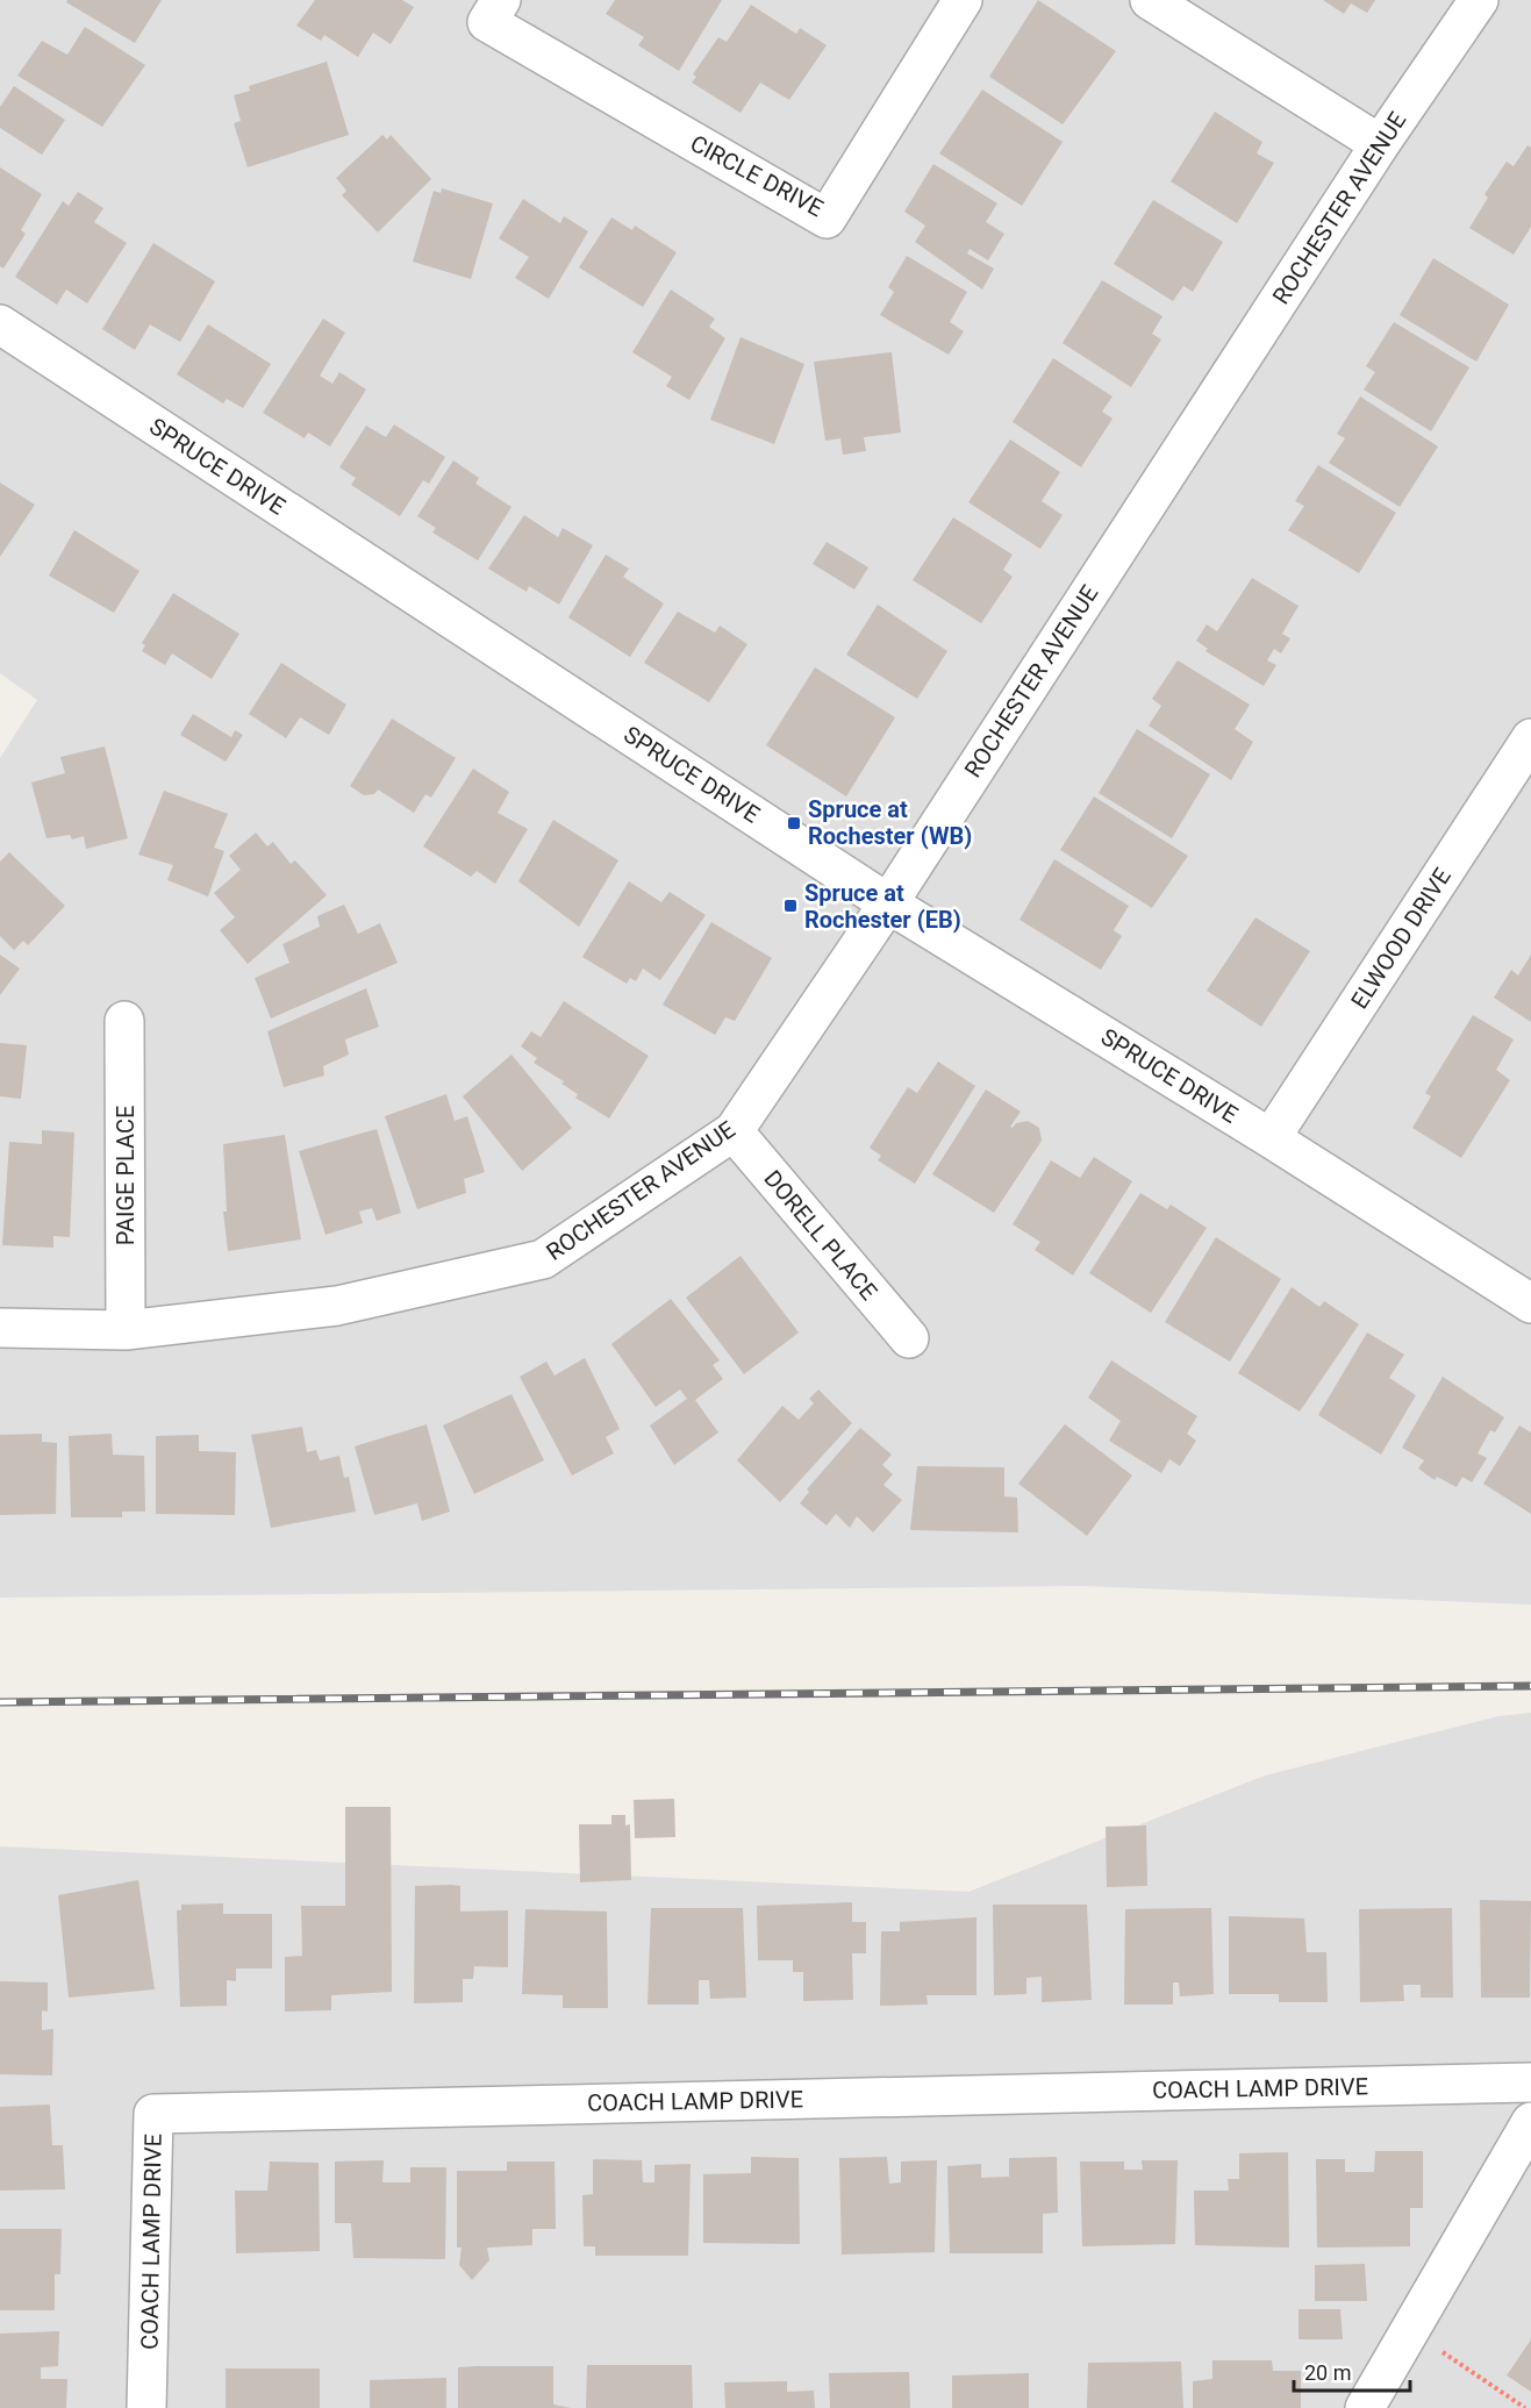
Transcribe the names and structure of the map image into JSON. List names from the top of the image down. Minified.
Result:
{"streets":{"street":["CIRCLE DRIVE","ROCHESTER AVENUE","SPRUCE DRIVE","ELWOOD DRIVE","PAIGE PLACE","DORELL PLACE","COACH LAMP DRIVE"]},"crossings":[["ROCHESTER AVENUE","SPRUCE DRIVE"],["ROCHESTER AVENUE","PAIGE PLACE"],["ROCHESTER AVENUE","DORELL PLACE"],["SPRUCE DRIVE","ELWOOD DRIVE"]],"places":{"transit":["Spruce at Rochester (WB)","Spruce at Rochester (EB)"]},"scale_bar":"20 m"}
